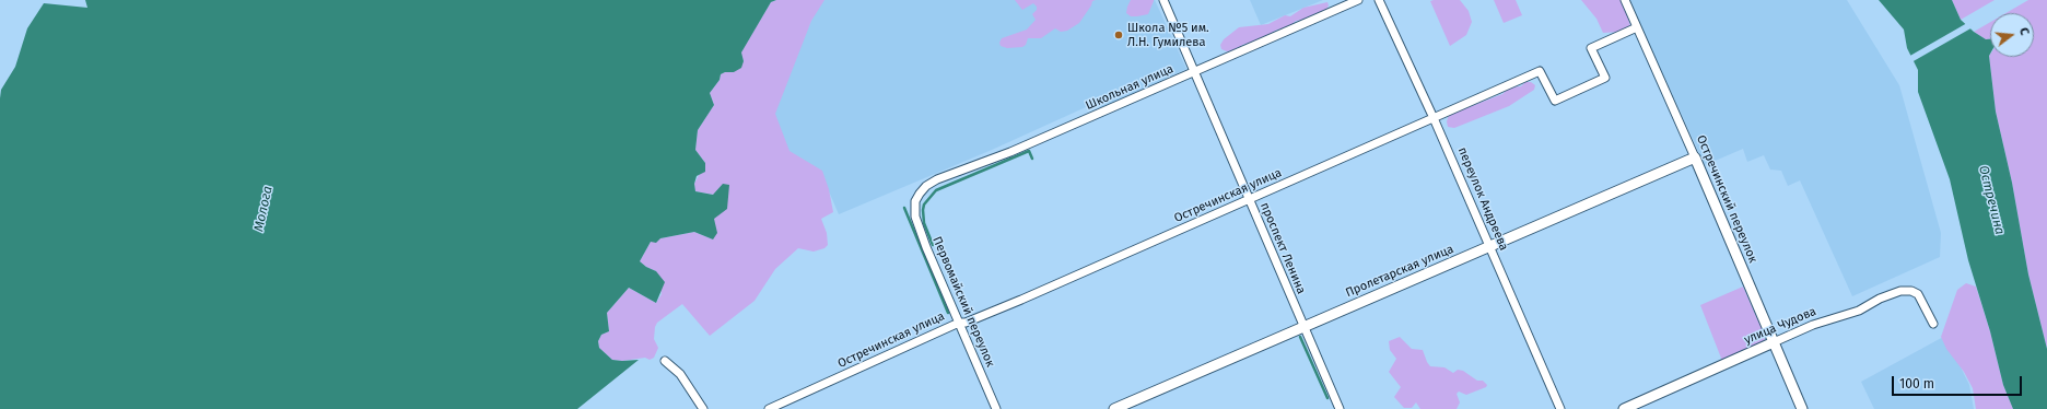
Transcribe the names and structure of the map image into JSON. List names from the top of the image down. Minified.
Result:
{"streets":{"street":["Школьная улица","Остречинская улица","переулок Андреева","Остречинский переулок","проспект Ленина","Пролетарская улица","Первомайский переулок","улица Чудова"]},"crossings":[["Школьная улица","проспект Ленина"],["Школьная улица","Первомайский переулок"],["Остречинская улица","переулок Андреева"],["Остречинская улица","Остречинский переулок"],["Остречинская улица","проспект Ленина"],["Остречинская улица","Первомайский переулок"],["переулок Андреева","Пролетарская улица"],["Остречинский переулок","Пролетарская улица"],["Остречинский переулок","улица Чудова"],["проспект Ленина","Пролетарская улица"]],"water":["Остречина","Молога"],"places":["Школа №5 им. Л.Н. Гумилева"],"scale_bar":"100 m","north":"right"}
